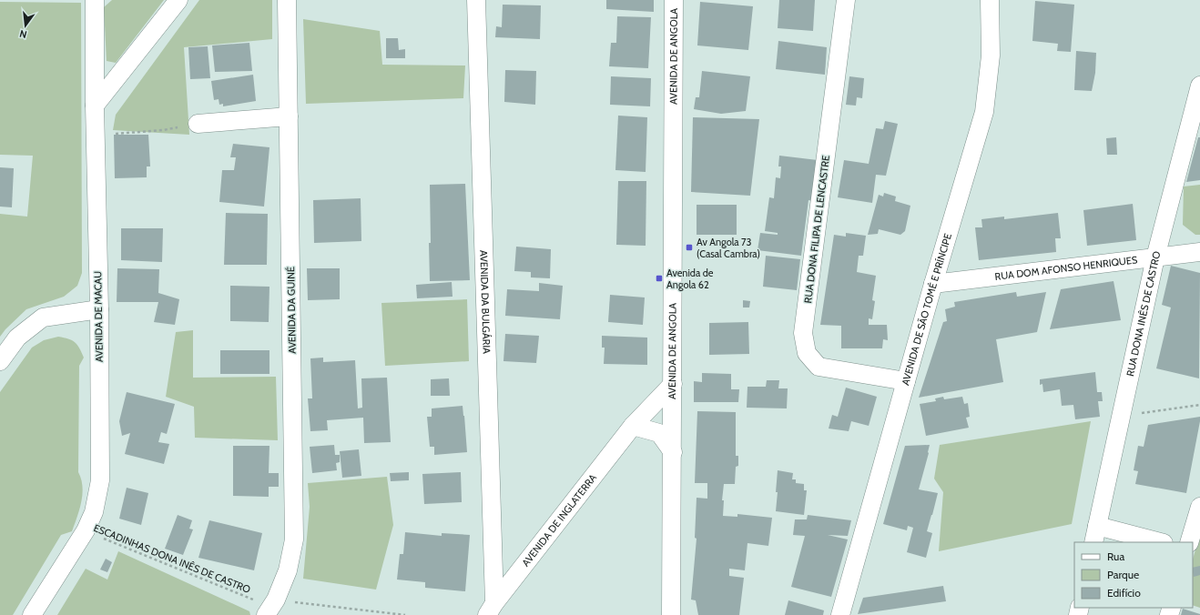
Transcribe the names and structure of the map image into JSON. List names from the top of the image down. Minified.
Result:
{"streets":{"street":["AVENIDA DE ANGOLA","RUA DONA FILIPA DE LENCASTRE","RUA DOM AFONSO HENRIQUES","AVENIDA DA BULGÁRIA","AVENIDA DE SÃO TOMÉ E PRÍNCIPE","AVENIDA DA GUINÉ","RUA DONA INÊS DE CASTRO","AVENIDA DE MACAU","AVENIDA DE INGLATERRA"],"path":["ESCADINHAS DONA INÊS DE CASTRO"]},"crossings":[["AVENIDA DE ANGOLA","AVENIDA DE INGLATERRA"],["RUA DONA FILIPA DE LENCASTRE","AVENIDA DE SÃO TOMÉ E PRÍNCIPE"],["RUA DOM AFONSO HENRIQUES","AVENIDA DE SÃO TOMÉ E PRÍNCIPE"],["RUA DOM AFONSO HENRIQUES","RUA DONA INÊS DE CASTRO"],["AVENIDA DA BULGÁRIA","AVENIDA DE INGLATERRA"],["AVENIDA DA GUINÉ","ESCADINHAS DONA INÊS DE CASTRO"],["AVENIDA DE MACAU","ESCADINHAS DONA INÊS DE CASTRO"]],"places":{"transit":["Av Angola 73 (Casal Cambra)","Avenida de Angola 62"]},"legend":["Rua","Parque","Edifício"],"north":"bottom"}
